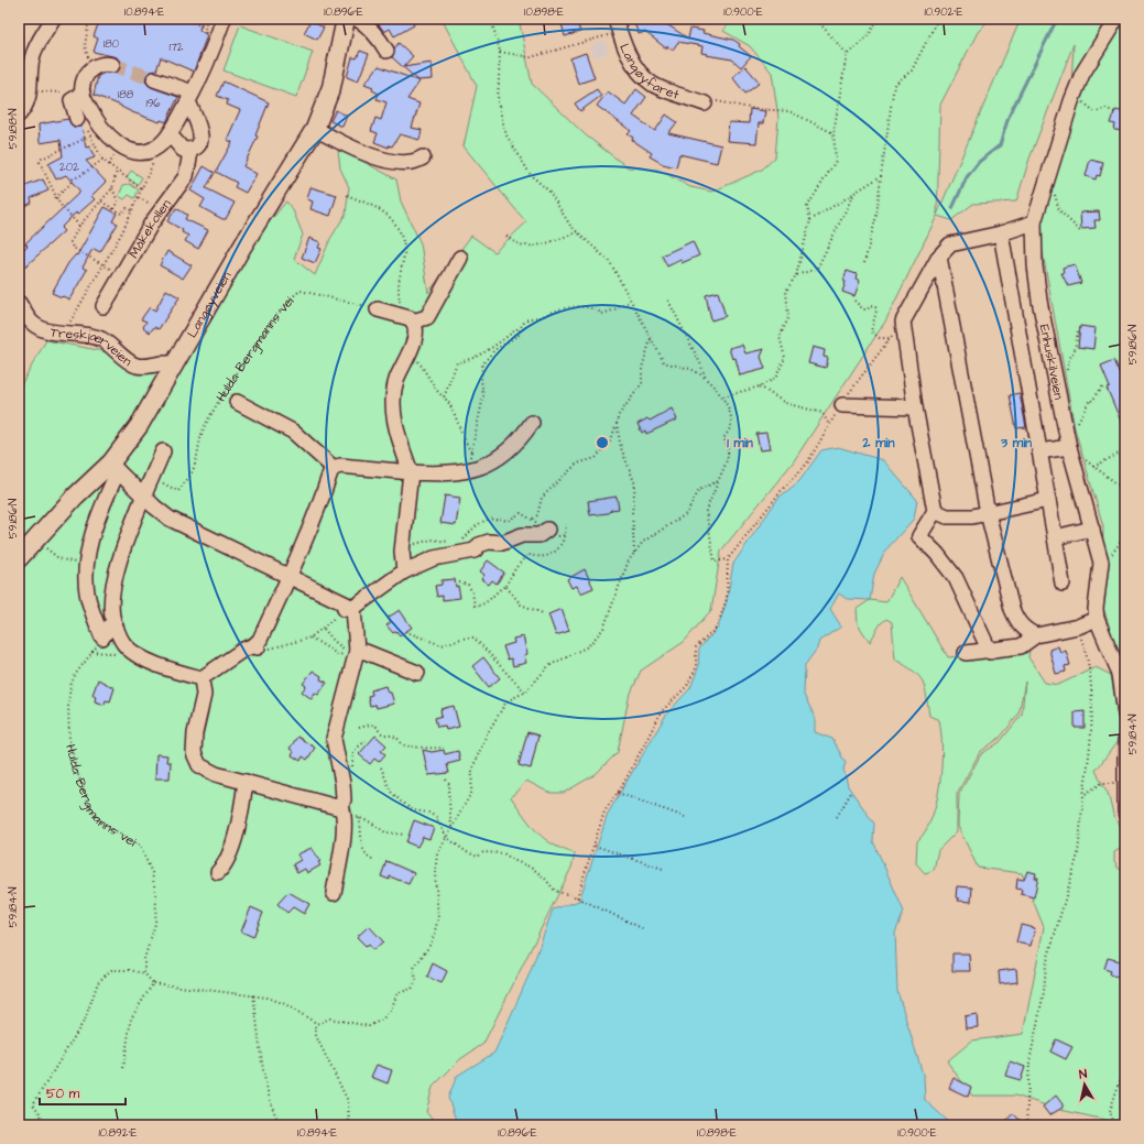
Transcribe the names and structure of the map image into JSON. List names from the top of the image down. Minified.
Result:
{"streets":{"main road":["Langøyveien"],"street":["Langøyfaret","Måkekollen","Treskjærveien","Hulda Bergmanns vei","Enhuskilveien"]},"crossings":[["Langøyveien","Treskjærveien"]],"house_numbers":["180","172","188","196","202"],"scale_bar":"50 m","north":"top","coordinates":["10.894°E","10.896°E","10.898°E","10.900°E","10.902°E","59.188°N","59.186°N","59.184°N","10.892°E"],"rings":["1 min","2 min","3 min"]}
